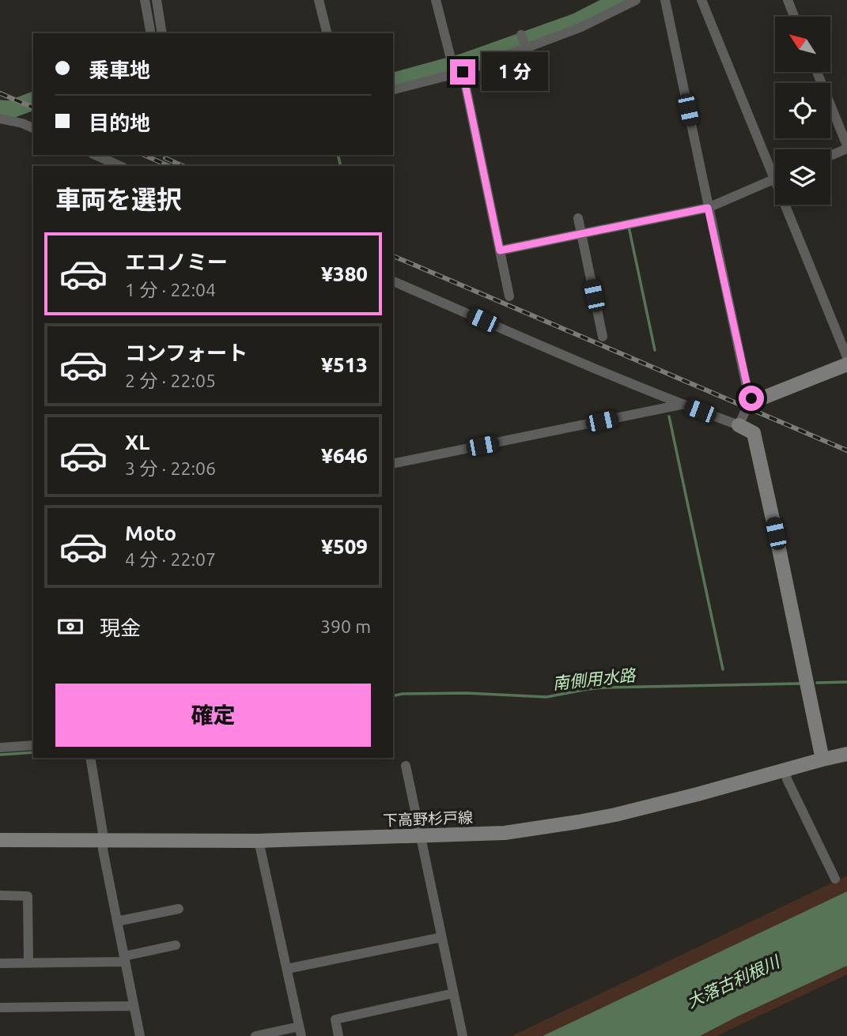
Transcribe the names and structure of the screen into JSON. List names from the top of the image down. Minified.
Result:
{"streets":{"main road":["下高野杉戸線"]},"water":["南側用水路","大落古利根川"],"north":"top left","page":{"banner":["乗車地","目的地"],"bubble":"1 分","heading":"車両を選択","list":[{"name":"エコノミー","note":"1 分 · 22:04","value":"¥380"},{"name":"コンフォート","note":"2 分 · 22:05","value":"¥513"},{"name":"XL","note":"3 分 · 22:06","value":"¥646"},{"name":"Moto","note":"4 分 · 22:07","value":"¥509"}],"pay":["現金","390 m"],"buttons":"確定"}}
